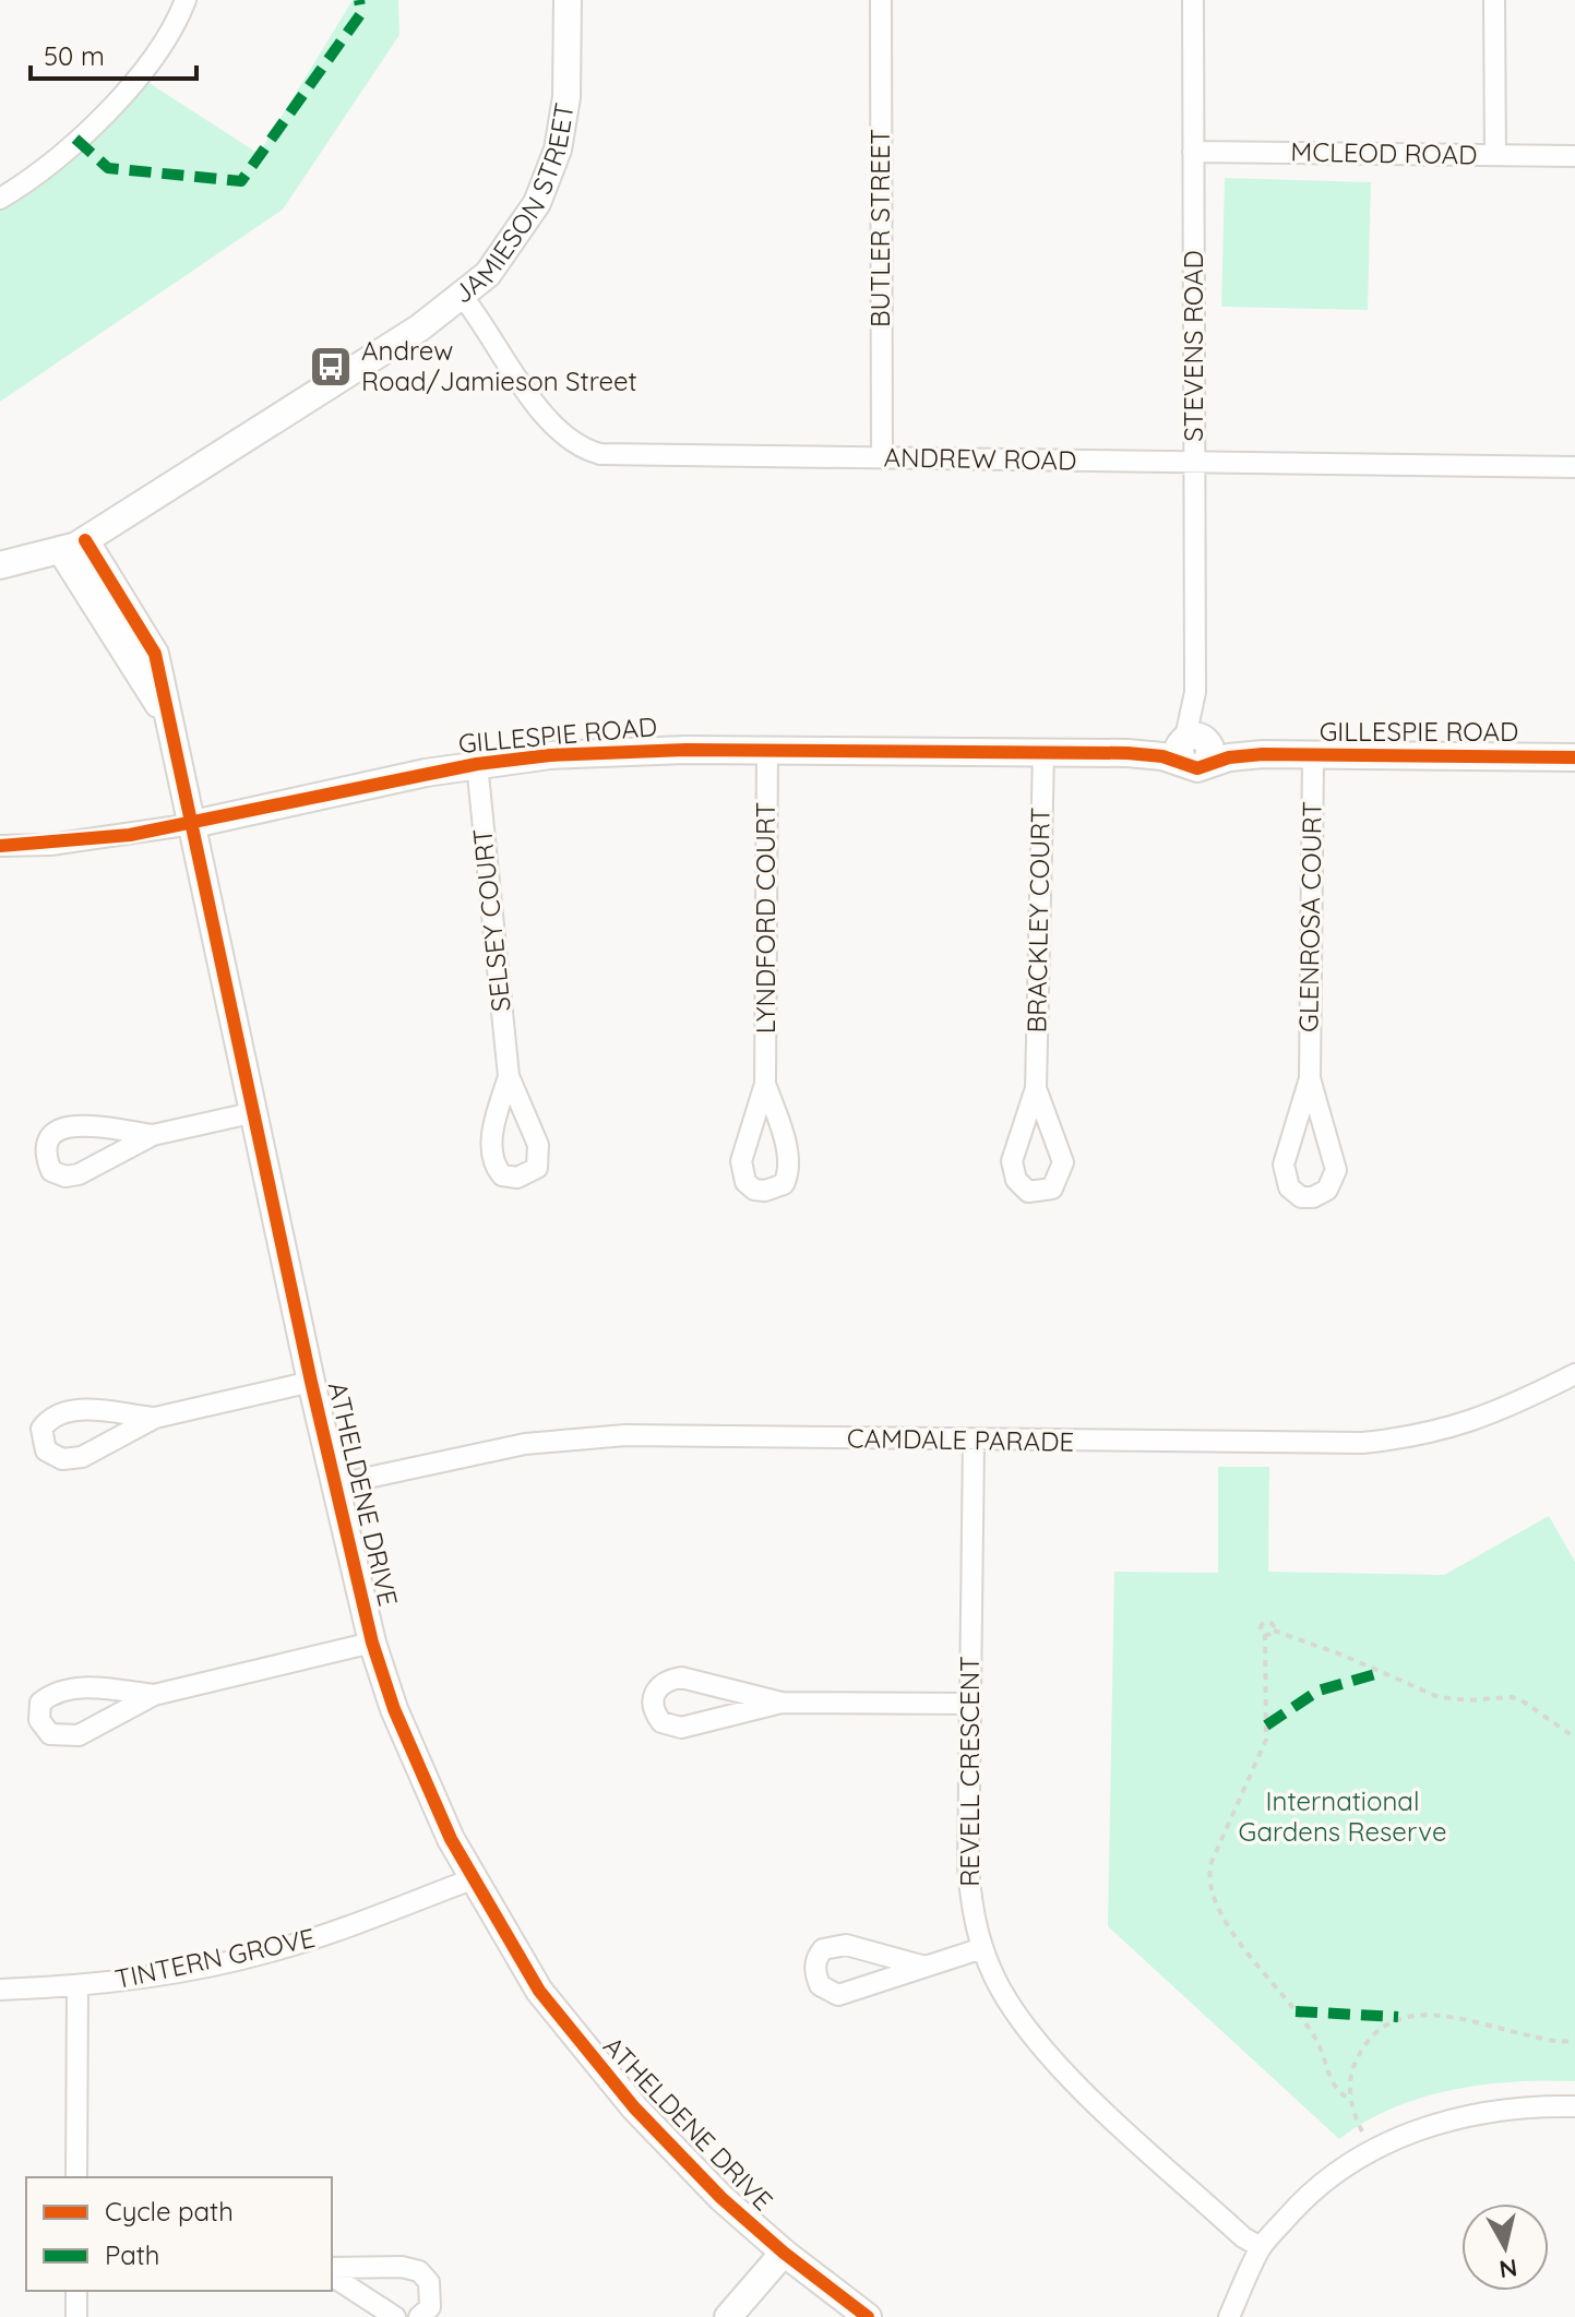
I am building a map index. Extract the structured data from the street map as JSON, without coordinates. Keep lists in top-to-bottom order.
{
  "streets": {
    "street": [
      "MCLEOD ROAD",
      "JAMIESON STREET",
      "BUTLER STREET",
      "STEVENS ROAD",
      "ANDREW ROAD",
      "GILLESPIE ROAD",
      "GLENROSA COURT",
      "LYNDFORD COURT",
      "SELSEY COURT",
      "BRACKLEY COURT",
      "CAMDALE PARADE",
      "ATHELDENE DRIVE",
      "REVELL CRESCENT",
      "TINTERN GROVE"
    ]
  },
  "crossings": [
    ["MCLEOD ROAD", "STEVENS ROAD"],
    ["JAMIESON STREET", "ANDREW ROAD"],
    ["JAMIESON STREET", "ATHELDENE DRIVE"],
    ["BUTLER STREET", "ANDREW ROAD"],
    ["STEVENS ROAD", "ANDREW ROAD"],
    ["STEVENS ROAD", "GILLESPIE ROAD"],
    ["GILLESPIE ROAD", "GLENROSA COURT"],
    ["GILLESPIE ROAD", "LYNDFORD COURT"],
    ["GILLESPIE ROAD", "SELSEY COURT"],
    ["GILLESPIE ROAD", "BRACKLEY COURT"],
    ["GILLESPIE ROAD", "ATHELDENE DRIVE"],
    ["CAMDALE PARADE", "ATHELDENE DRIVE"],
    ["CAMDALE PARADE", "REVELL CRESCENT"],
    ["ATHELDENE DRIVE", "TINTERN GROVE"]
  ],
  "parks": ["International Gardens Reserve"],
  "places": {
    "bus stop": ["Andrew Road/Jamieson Street"]
  },
  "legend": ["Cycle path", "Path"],
  "scale_bar": "50 m",
  "north": "bottom"
}
